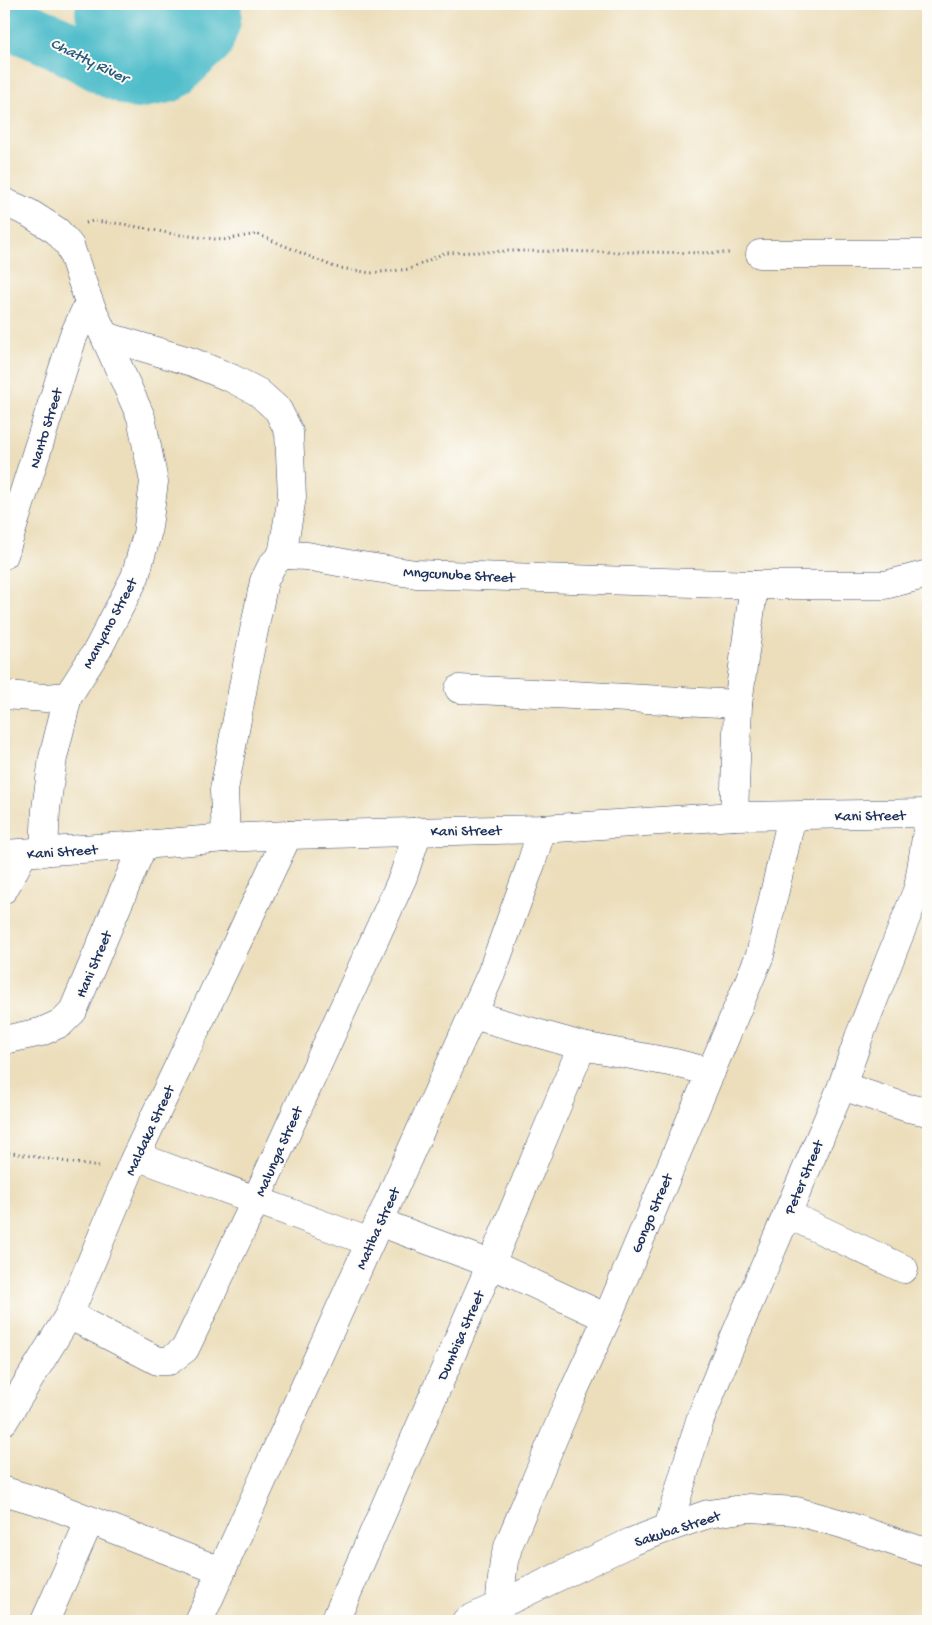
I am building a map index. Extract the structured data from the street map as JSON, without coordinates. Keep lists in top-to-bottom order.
{
  "streets": {
    "street": [
      "Nanto Street",
      "Mngcunube Street",
      "Manyano Street",
      "Kani Street",
      "Hani Street",
      "Maldaka Street",
      "Malunga Street",
      "Peter Street",
      "Gongo Street",
      "Matiba Street",
      "Dumbisa Street",
      "Sakuba Street"
    ]
  },
  "crossings": [
    ["Nanto Street", "Manyano Street"],
    ["Manyano Street", "Kani Street"],
    ["Kani Street", "Hani Street"],
    ["Kani Street", "Maldaka Street"],
    ["Kani Street", "Malunga Street"],
    ["Kani Street", "Gongo Street"],
    ["Kani Street", "Matiba Street"],
    ["Maldaka Street", "Malunga Street"],
    ["Peter Street", "Sakuba Street"],
    ["Gongo Street", "Sakuba Street"]
  ],
  "water": ["Chatty River"]
}
